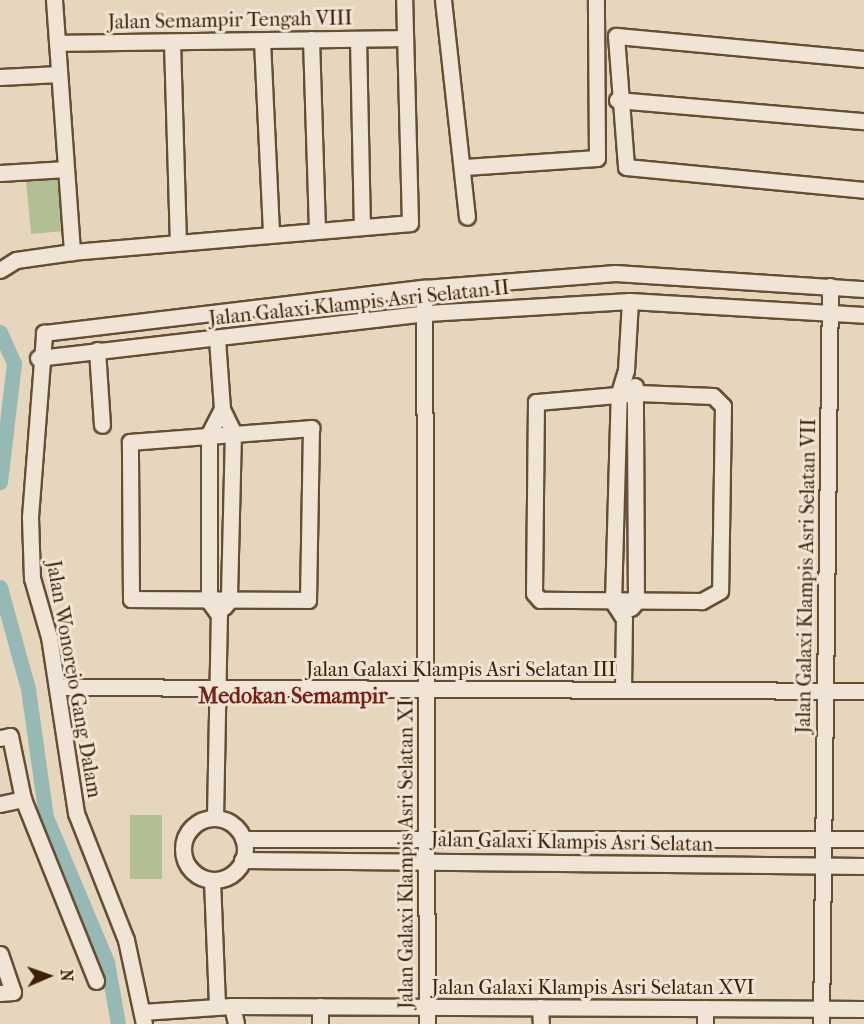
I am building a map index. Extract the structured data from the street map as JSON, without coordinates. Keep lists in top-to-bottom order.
{
  "streets": {
    "street": [
      "Jalan Semampir Tengah VIII",
      "Jalan Galaxi Klampis Asri Selatan II",
      "Jalan Galaxi Klampis Asri Selatan VII",
      "Jalan Galaxi Klampis Asri Selatan III",
      "Jalan Wonorejo Gang Dalam",
      "Jalan Galaxi Klampis Asri Selatan",
      "Jalan Galaxi Klampis Asri Selatan XI",
      "Jalan Galaxi Klampis Asri Selatan XVI"
    ]
  },
  "crossings": [
    ["Jalan Galaxi Klampis Asri Selatan II", "Jalan Galaxi Klampis Asri Selatan VII"],
    ["Jalan Galaxi Klampis Asri Selatan II", "Jalan Wonorejo Gang Dalam"],
    ["Jalan Galaxi Klampis Asri Selatan II", "Jalan Galaxi Klampis Asri Selatan XI"],
    ["Jalan Galaxi Klampis Asri Selatan VII", "Jalan Galaxi Klampis Asri Selatan III"],
    ["Jalan Galaxi Klampis Asri Selatan VII", "Jalan Galaxi Klampis Asri Selatan"],
    ["Jalan Galaxi Klampis Asri Selatan VII", "Jalan Galaxi Klampis Asri Selatan XVI"],
    ["Jalan Galaxi Klampis Asri Selatan III", "Jalan Wonorejo Gang Dalam"],
    ["Jalan Galaxi Klampis Asri Selatan III", "Jalan Galaxi Klampis Asri Selatan XI"],
    ["Jalan Wonorejo Gang Dalam", "Jalan Galaxi Klampis Asri Selatan XVI"],
    ["Jalan Galaxi Klampis Asri Selatan", "Jalan Galaxi Klampis Asri Selatan XI"],
    ["Jalan Galaxi Klampis Asri Selatan XI", "Jalan Galaxi Klampis Asri Selatan XVI"]
  ],
  "districts": ["Medokan Semampir"],
  "north": "right"
}
